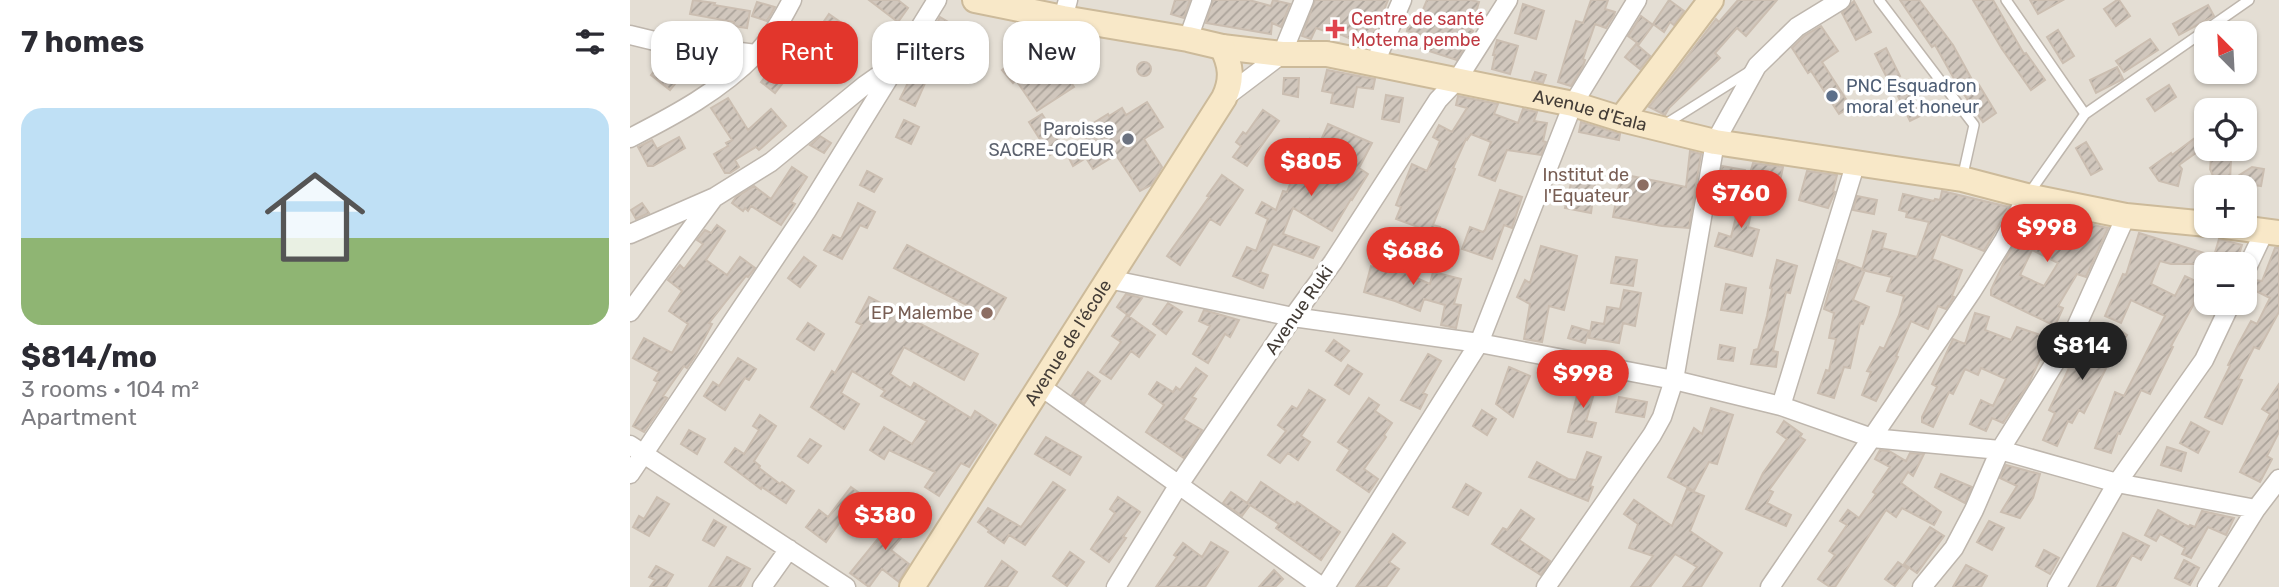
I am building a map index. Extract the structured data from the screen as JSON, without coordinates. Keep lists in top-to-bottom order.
{
  "streets": {
    "street": ["Avenue d'Eala", "Avenue Ruki", "Avenue de l'école"]
  },
  "crossings": [
    ["Avenue d'Eala", "Avenue Ruki"]
  ],
  "places": {
    "health": ["Centre de santé Motema pembe"],
    "other": [
      "PNC Esquadron moral et honeur",
      "Paroisse SACRE-COEUR",
      "Institut de l'Equateur",
      "EP Malembe"
    ]
  },
  "north": "top left",
  "page": {
    "heading": "7 homes",
    "map_buttons": ["+", "−"],
    "chip": [
      "Buy",
      "Rent",
      "Filters",
      "New"
    ],
    "list": [
      {
        "name": "$814/mo",
        "note": "3 rooms · 104 m² · Apartment"
      }
    ],
    "price": [
      "$805",
      "$760",
      "$998",
      "$686",
      "$814",
      "$998",
      "$380"
    ]
  }
}
